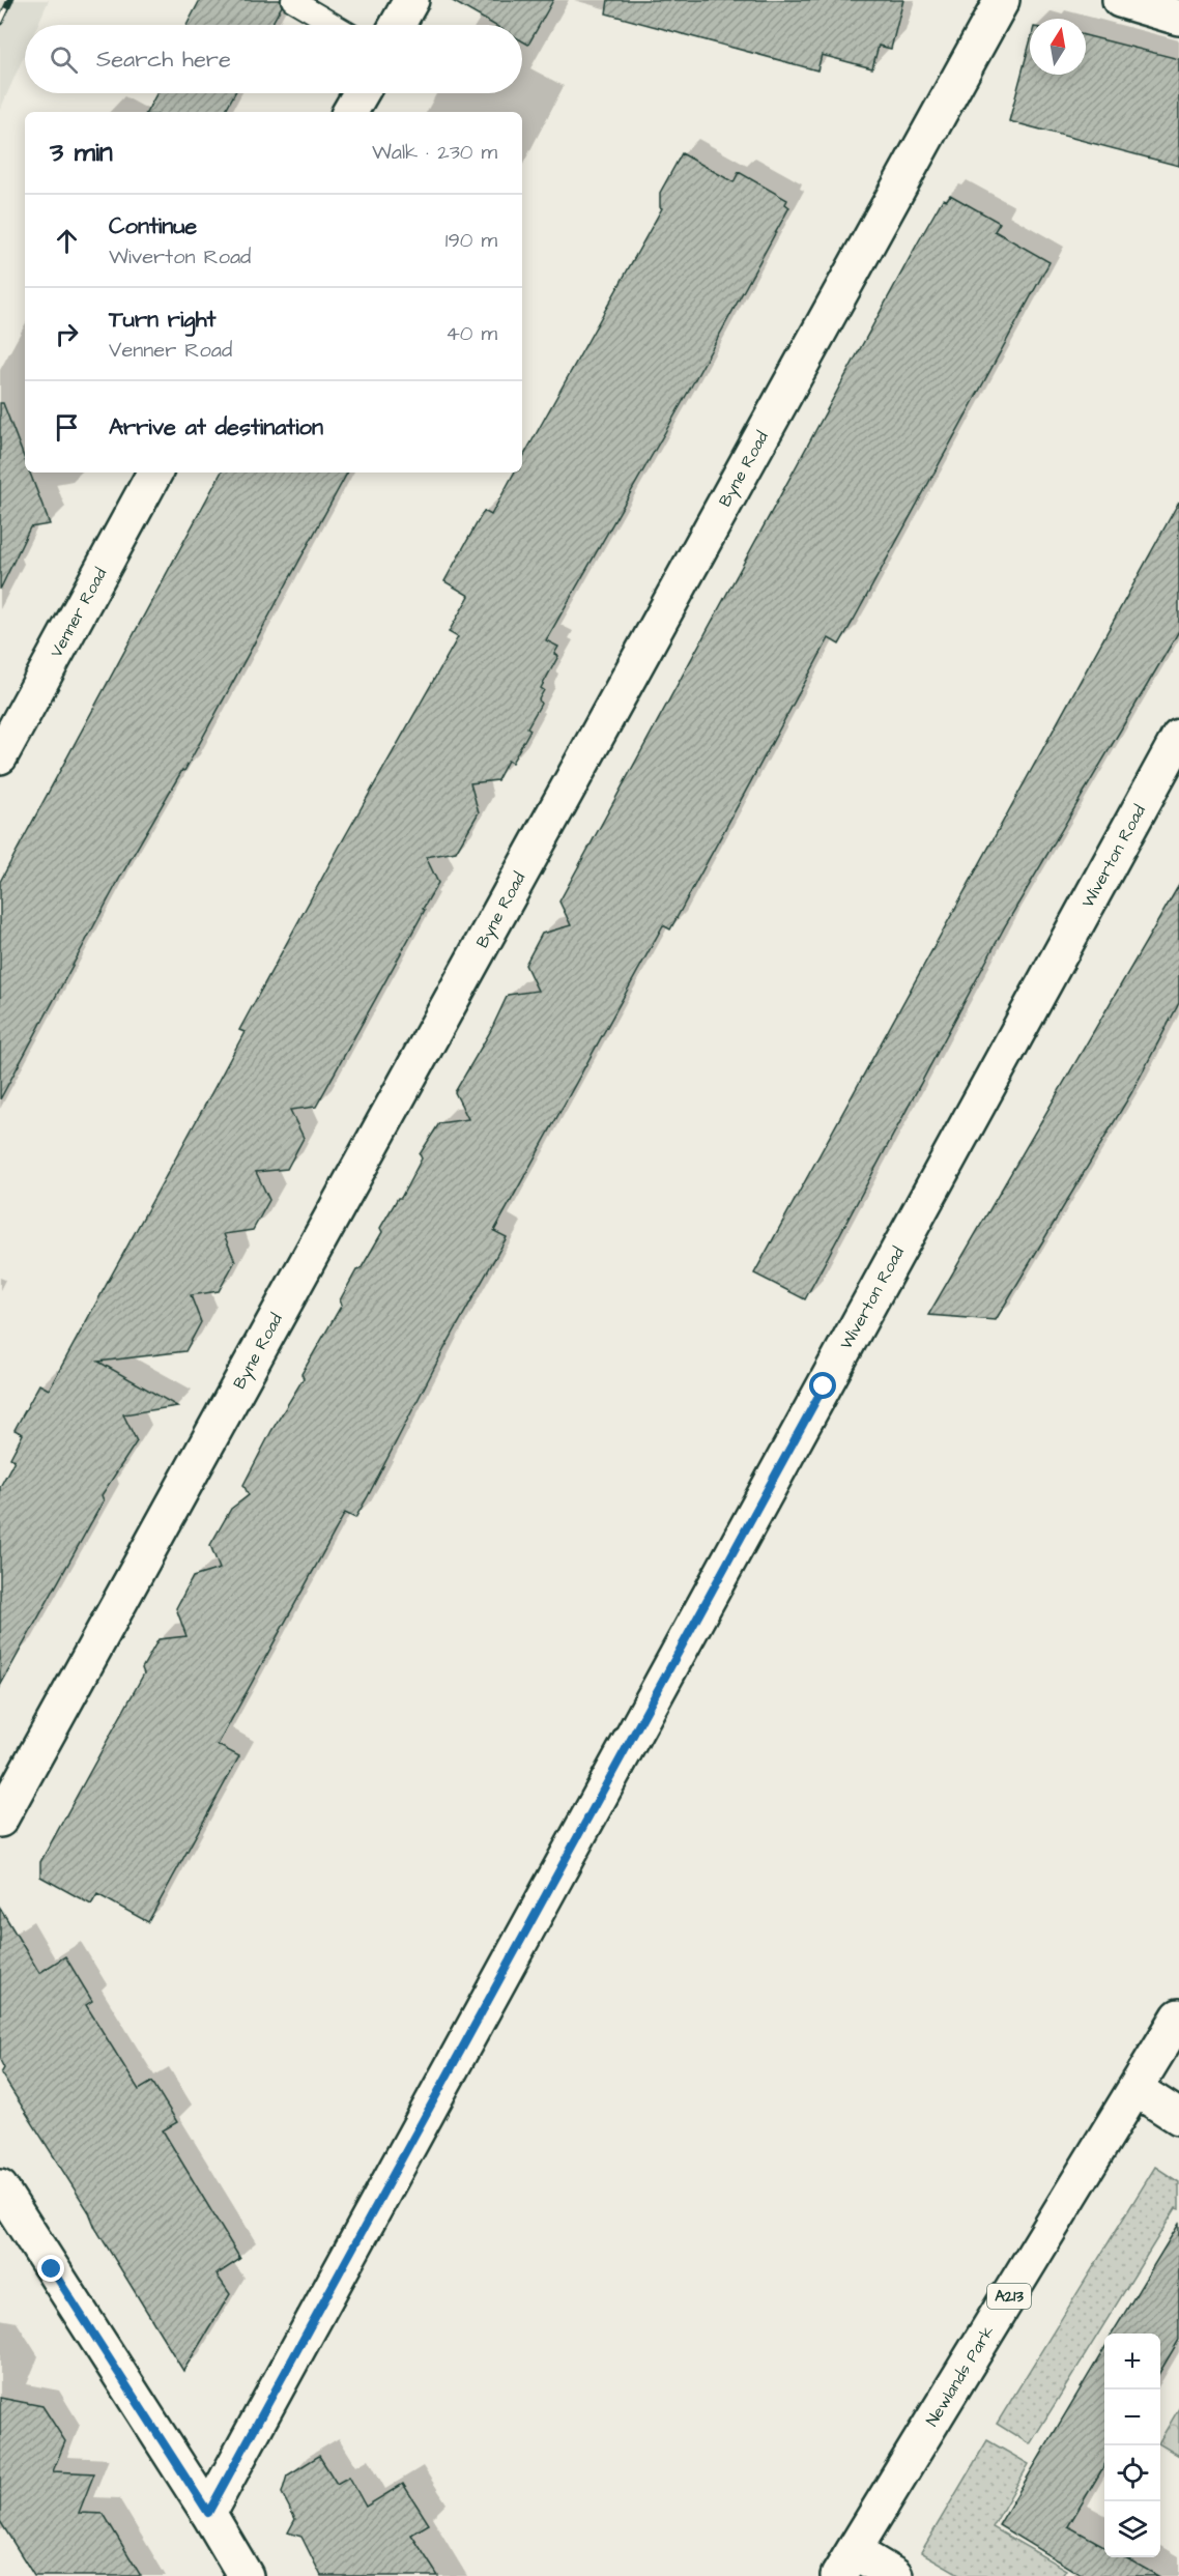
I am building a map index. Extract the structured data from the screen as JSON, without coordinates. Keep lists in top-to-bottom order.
{
  "streets": {
    "street": [
      "Byne Road",
      "Venner Road",
      "Wiverton Road",
      "A213",
      "Newlands Park"
    ]
  },
  "north": "top",
  "page": {
    "search": "Search here",
    "heading": ["3 min", "Walk · 230 m"],
    "list": [
      ["Continue", "Wiverton Road", "190 m"],
      ["Turn right", "Venner Road", "40 m"],
      "Arrive at destination"
    ],
    "map_buttons": ["+", "−"]
  }
}
